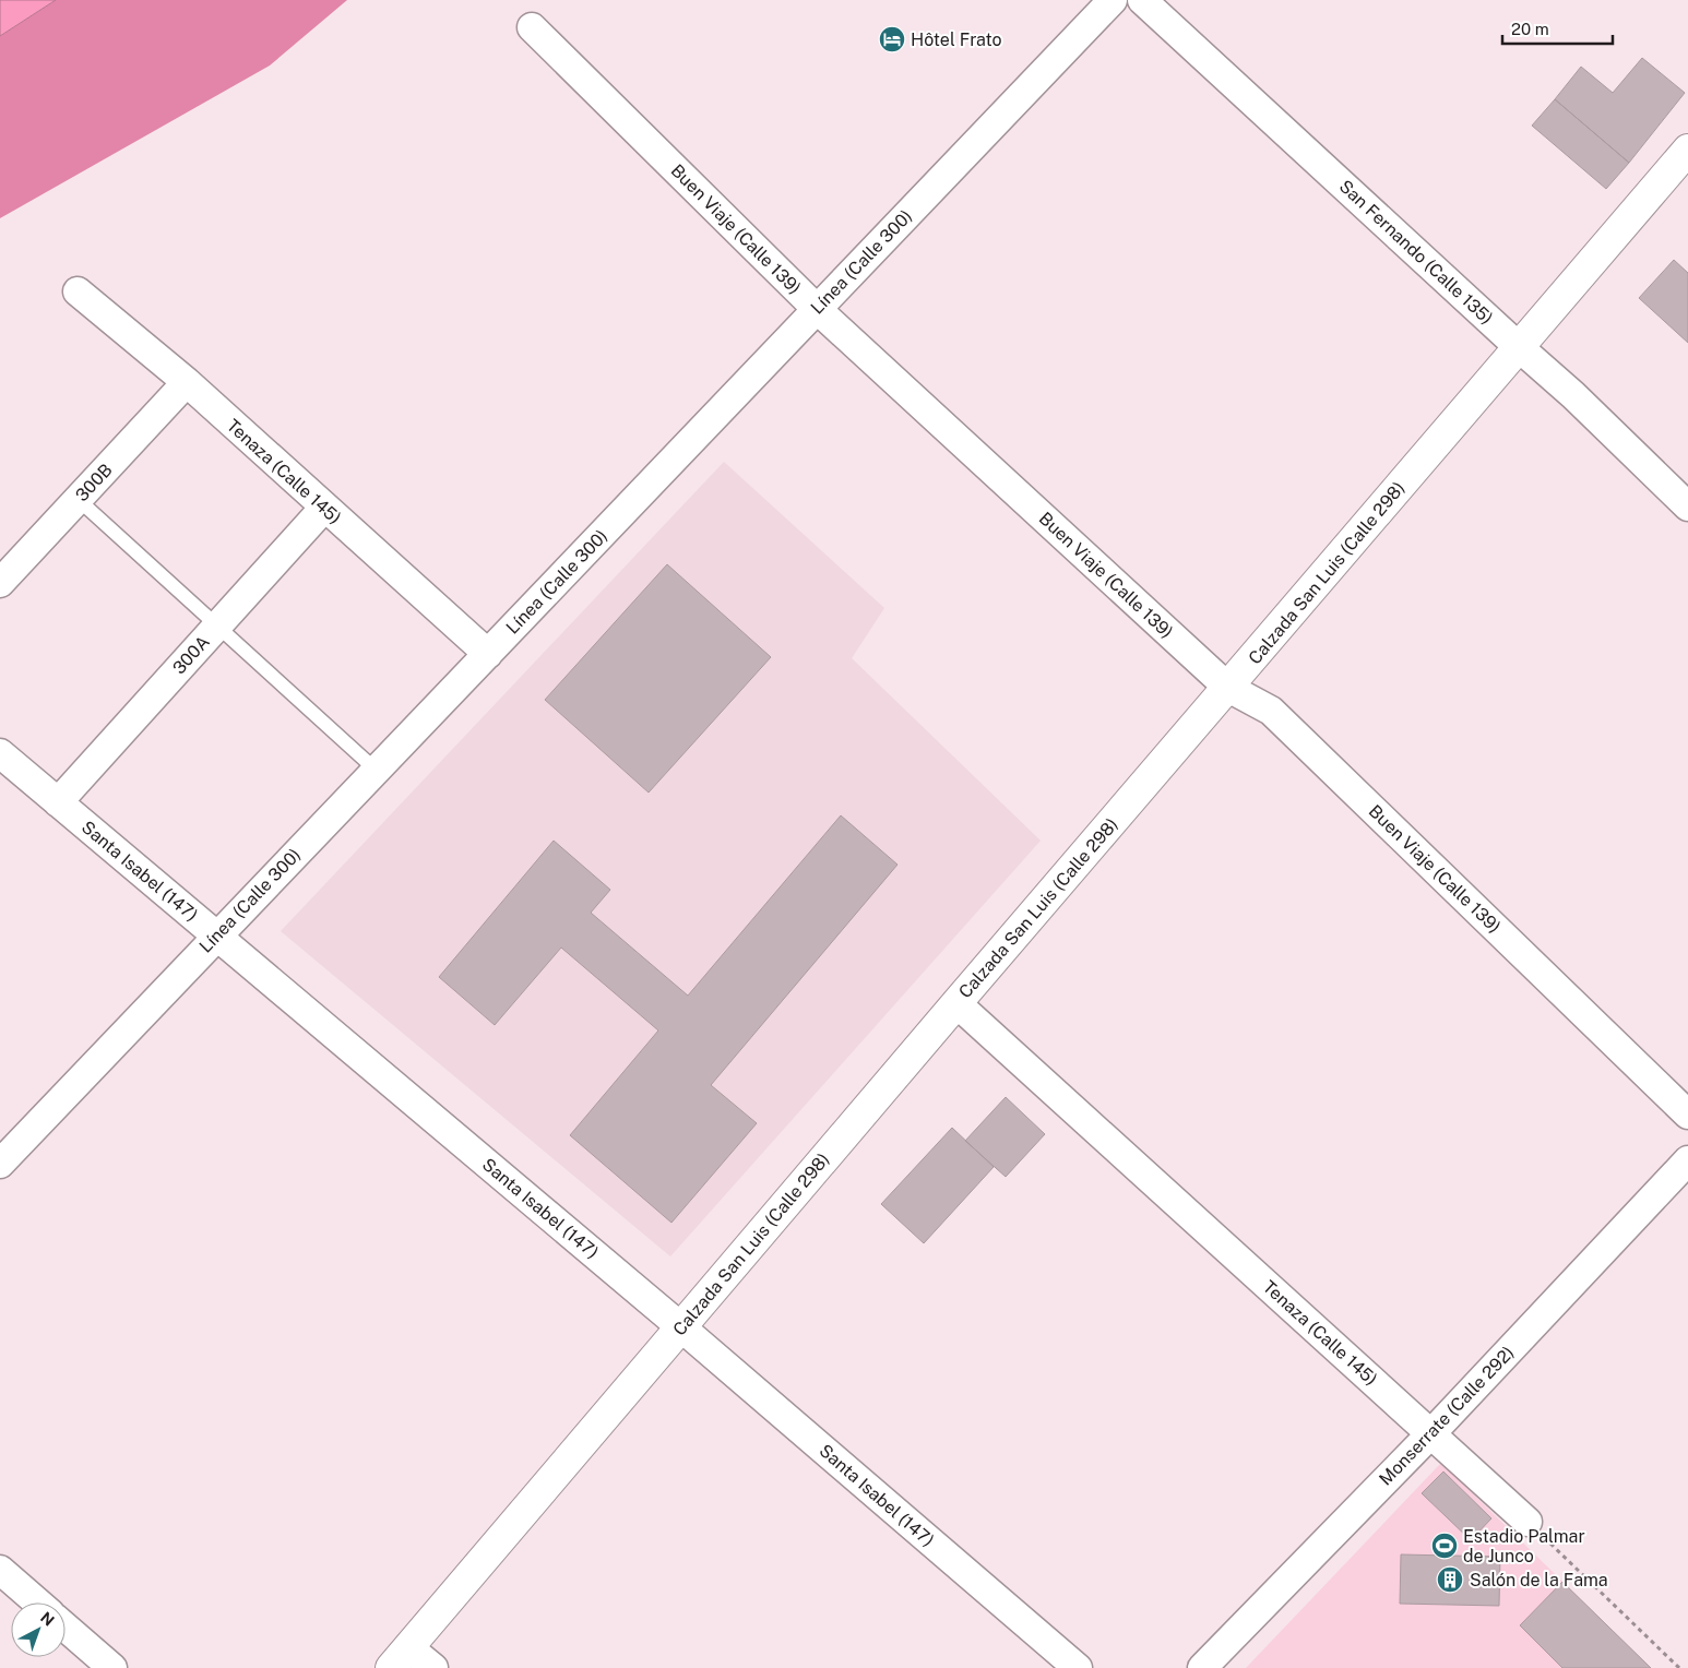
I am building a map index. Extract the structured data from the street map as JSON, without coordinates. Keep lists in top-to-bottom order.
{
  "streets": {
    "main road": ["Calzada San Luis (Calle 298)"],
    "street": [
      "Buen Viaje (Calle 139)",
      "San Fernando (Calle 135)",
      "Línea (Calle 300)",
      "Tenaza (Calle 145)",
      "300B",
      "300A",
      "Santa Isabel (147)",
      "Monserrate (Calle 292)"
    ]
  },
  "crossings": [
    ["Buen Viaje (Calle 139)", "Línea (Calle 300)"],
    ["Buen Viaje (Calle 139)", "Calzada San Luis (Calle 298)"],
    ["San Fernando (Calle 135)", "Calzada San Luis (Calle 298)"],
    ["Línea (Calle 300)", "Tenaza (Calle 145)"],
    ["Línea (Calle 300)", "Santa Isabel (147)"],
    ["Tenaza (Calle 145)", "300B"],
    ["Tenaza (Calle 145)", "Calzada San Luis (Calle 298)"],
    ["Tenaza (Calle 145)", "300A"],
    ["Tenaza (Calle 145)", "Monserrate (Calle 292)"],
    ["Calzada San Luis (Calle 298)", "Santa Isabel (147)"],
    ["300A", "Santa Isabel (147)"]
  ],
  "places": {
    "hotel": ["Hôtel Frato"],
    "sports": ["Estadio Palmar de Junco"],
    "building": ["Salón de la Fama"]
  },
  "scale_bar": "20 m",
  "north": "top right"
}
